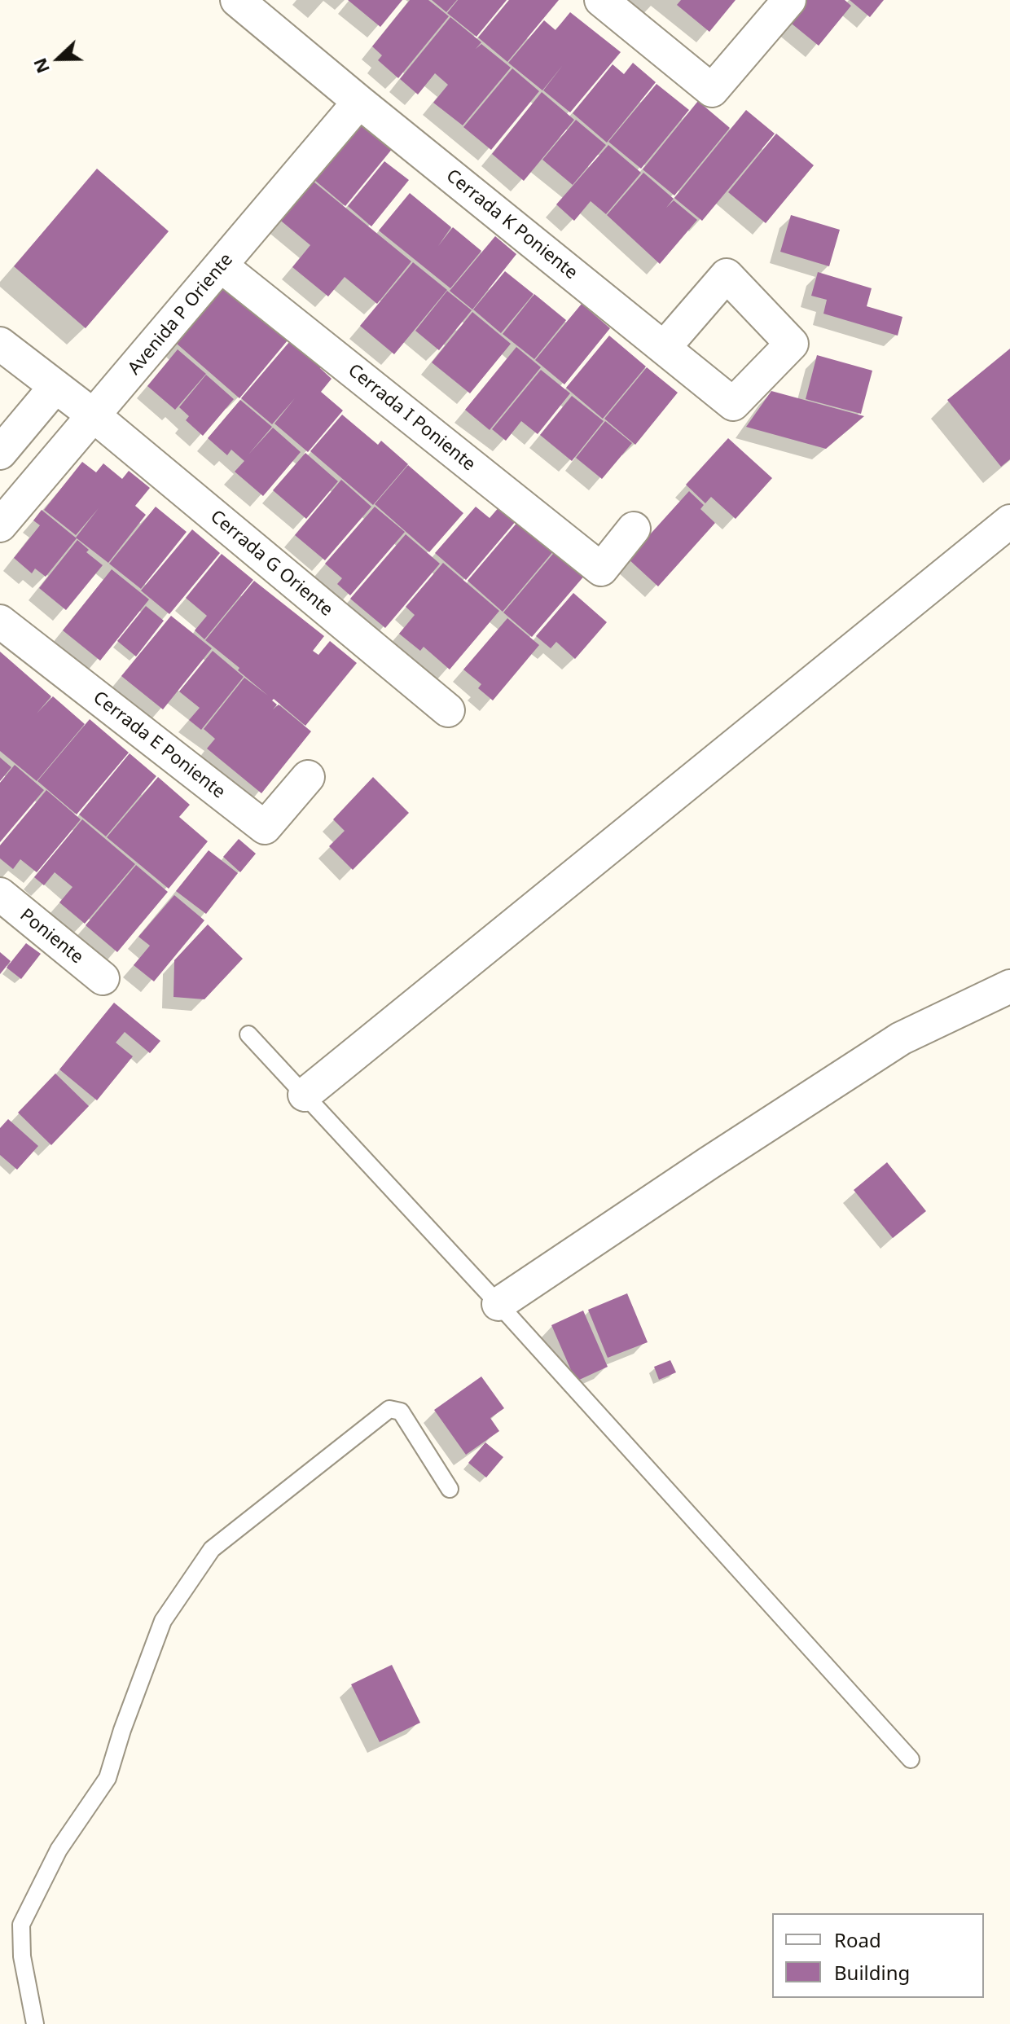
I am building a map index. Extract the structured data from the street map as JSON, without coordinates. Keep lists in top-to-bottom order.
{
  "streets": {
    "street": [
      "Cerrada K Poniente",
      "Avenida P Oriente",
      "Cerrada I Poniente",
      "Cerrada G Oriente",
      "Cerrada E Poniente",
      "Poniente"
    ]
  },
  "crossings": [
    ["Cerrada K Poniente", "Avenida P Oriente"],
    ["Avenida P Oriente", "Cerrada I Poniente"],
    ["Avenida P Oriente", "Cerrada G Oriente"]
  ],
  "legend": ["Road", "Building"],
  "north": "left"
}
